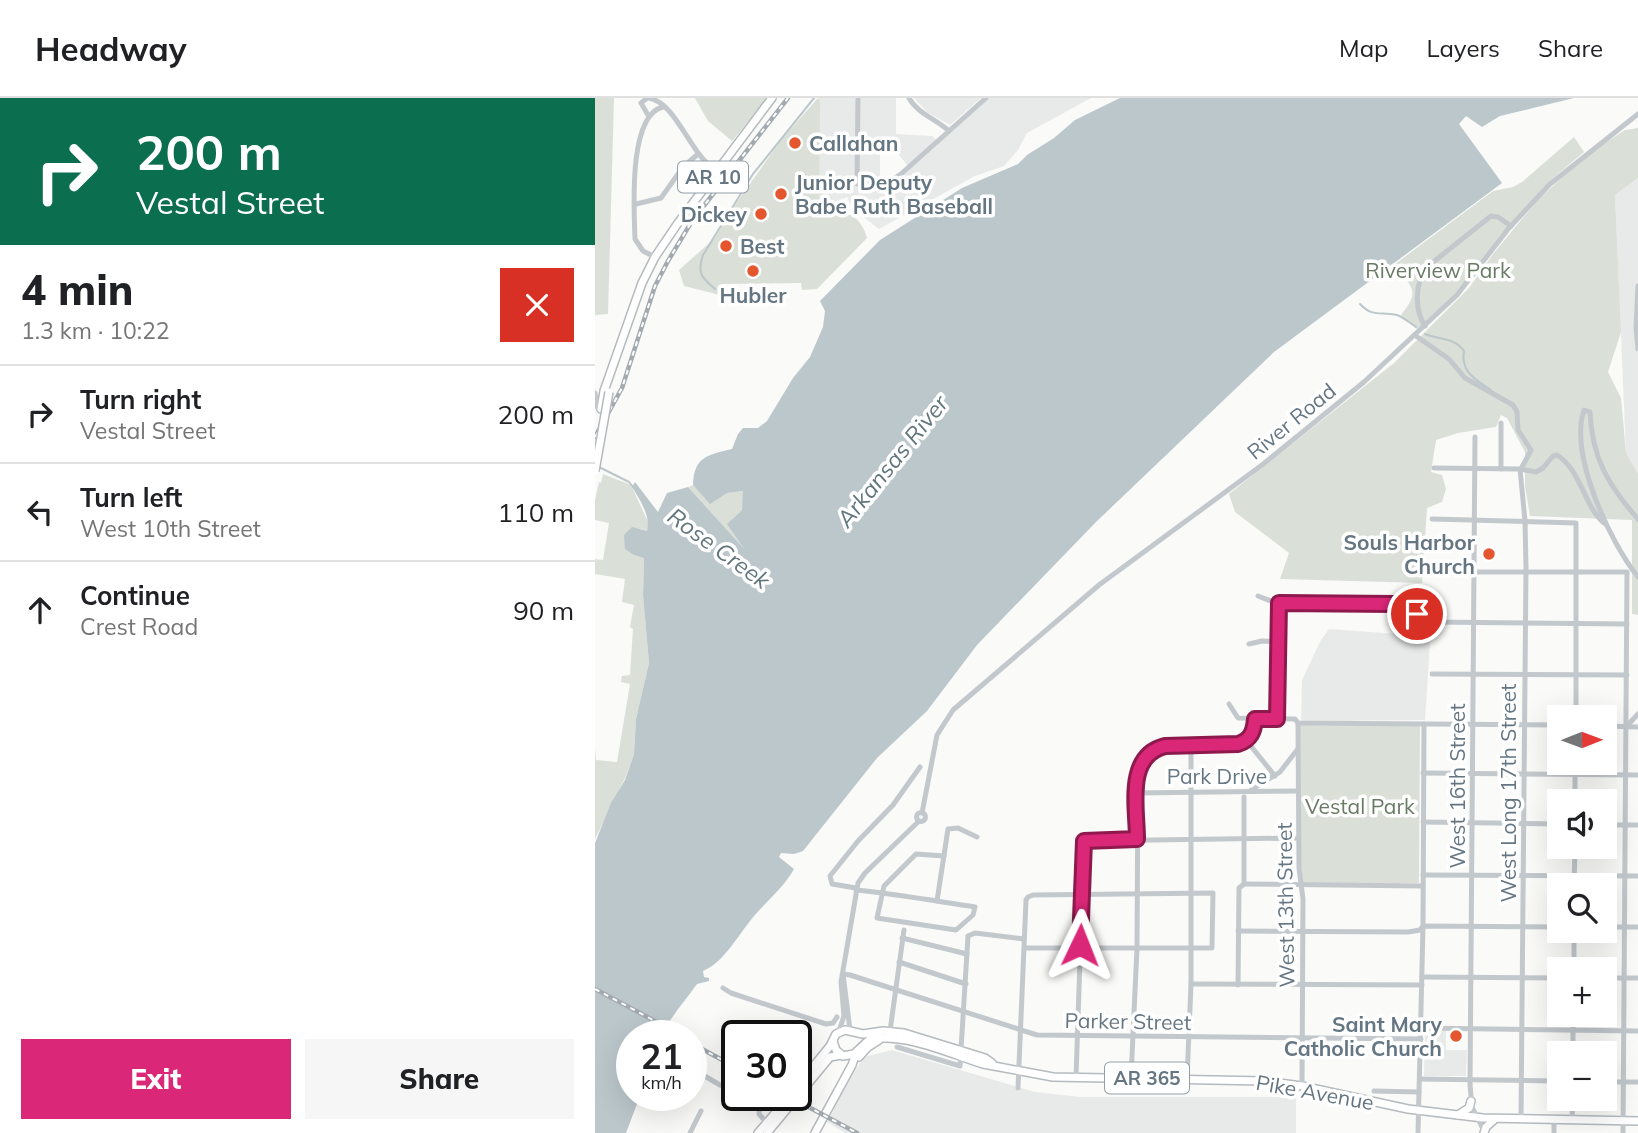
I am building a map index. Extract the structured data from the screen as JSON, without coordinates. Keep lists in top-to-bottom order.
{
  "streets": {
    "main road": ["AR 10", "AR 365", "Pike Avenue"],
    "street": [
      "River Road",
      "Park Drive",
      "West 16th Street",
      "West Long 17th Street",
      "West 13th Street",
      "Parker Street"
    ]
  },
  "crossings": [
    ["River Road", "West Long 17th Street"],
    ["Park Drive", "West 13th Street"],
    ["West 16th Street", "Pike Avenue"],
    ["West Long 17th Street", "Pike Avenue"],
    ["West 13th Street", "Parker Street"],
    ["West 13th Street", "Pike Avenue"],
    ["AR 365", "Pike Avenue"]
  ],
  "water": ["Arkansas River", "Rose Creek"],
  "parks": ["Riverview Park", "Vestal Park"],
  "places": [
    "Callahan",
    "Junior Deputy Babe Ruth Baseball",
    "Dickey",
    "Best",
    "Hubler",
    "Souls Harbor Church",
    "Saint Mary Catholic Church"
  ],
  "north": "right",
  "page": {
    "header": "Headway",
    "nav": ["Map", "Layers", "Share"],
    "turn": ["200 m", "Vestal Street"],
    "heading": ["4 min", "1.3 km · 10:22"],
    "list": [
      {
        "name": "Turn right",
        "note": "Vestal Street",
        "value": "200 m"
      },
      {
        "name": "Turn left",
        "note": "West 10th Street",
        "value": "110 m"
      },
      {
        "name": "Continue",
        "note": "Crest Road",
        "value": "90 m"
      }
    ],
    "map_buttons": ["+", "−"],
    "speed": "21 km/h",
    "limit": "30",
    "buttons": ["Exit", "Share"]
  }
}
